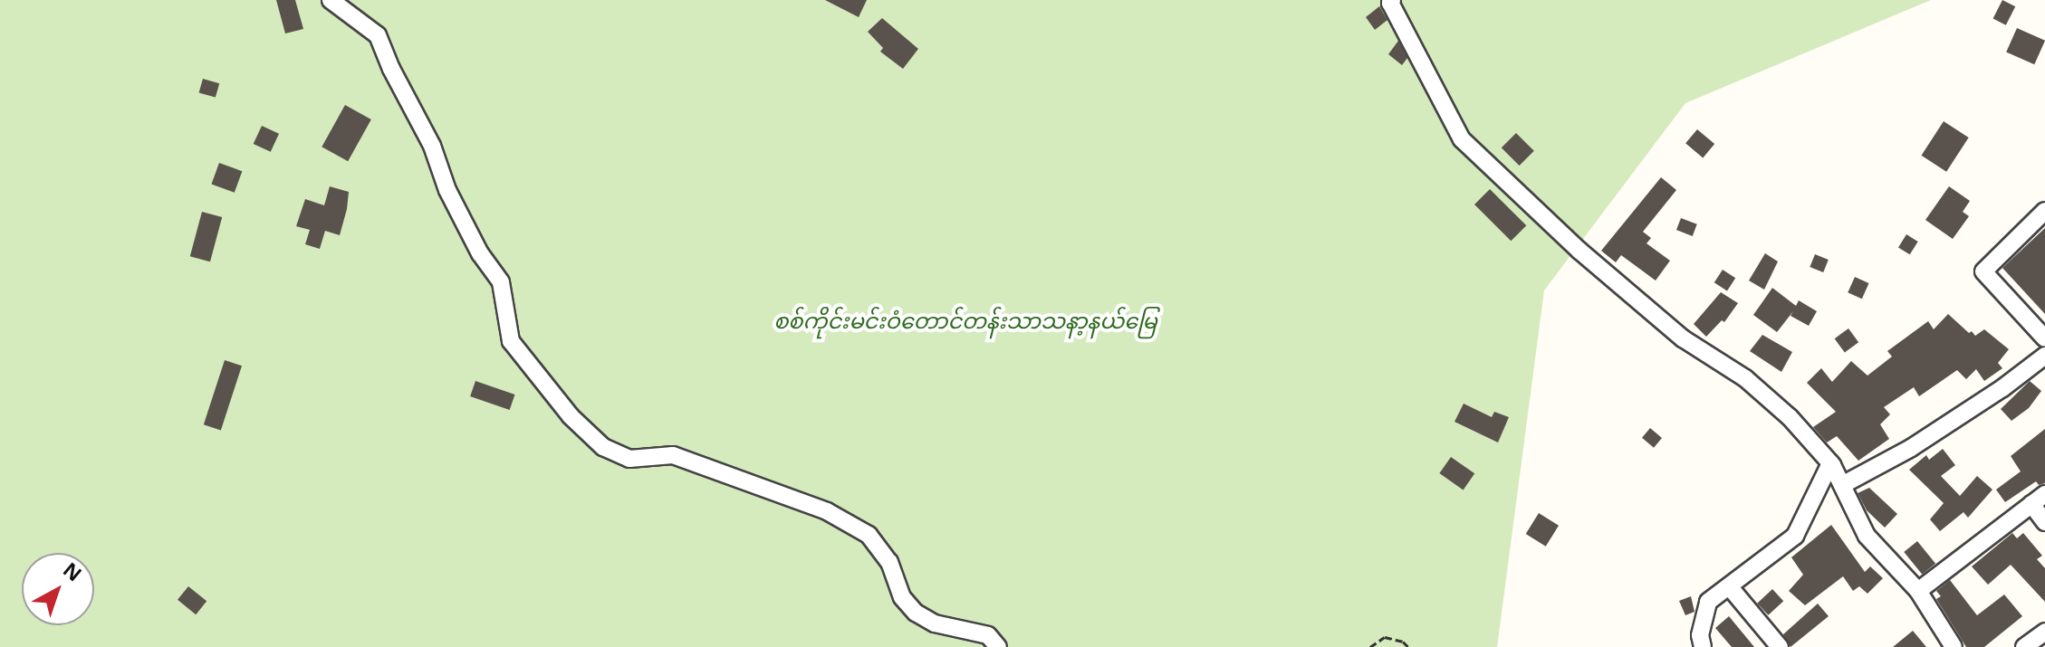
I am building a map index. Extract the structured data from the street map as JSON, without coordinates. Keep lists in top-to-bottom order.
{
  "parks": ["စစ်ကိုင်းမင်းဝံတောင်တန်းသာသနာ့နယ်မြေ"],
  "north": "top right"
}
